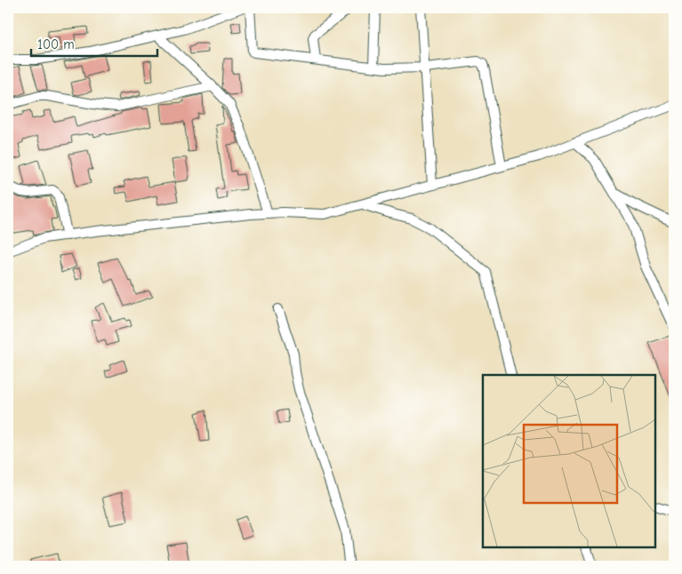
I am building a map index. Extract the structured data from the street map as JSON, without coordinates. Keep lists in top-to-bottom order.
{
  "scale_bar": "100 m"
}
